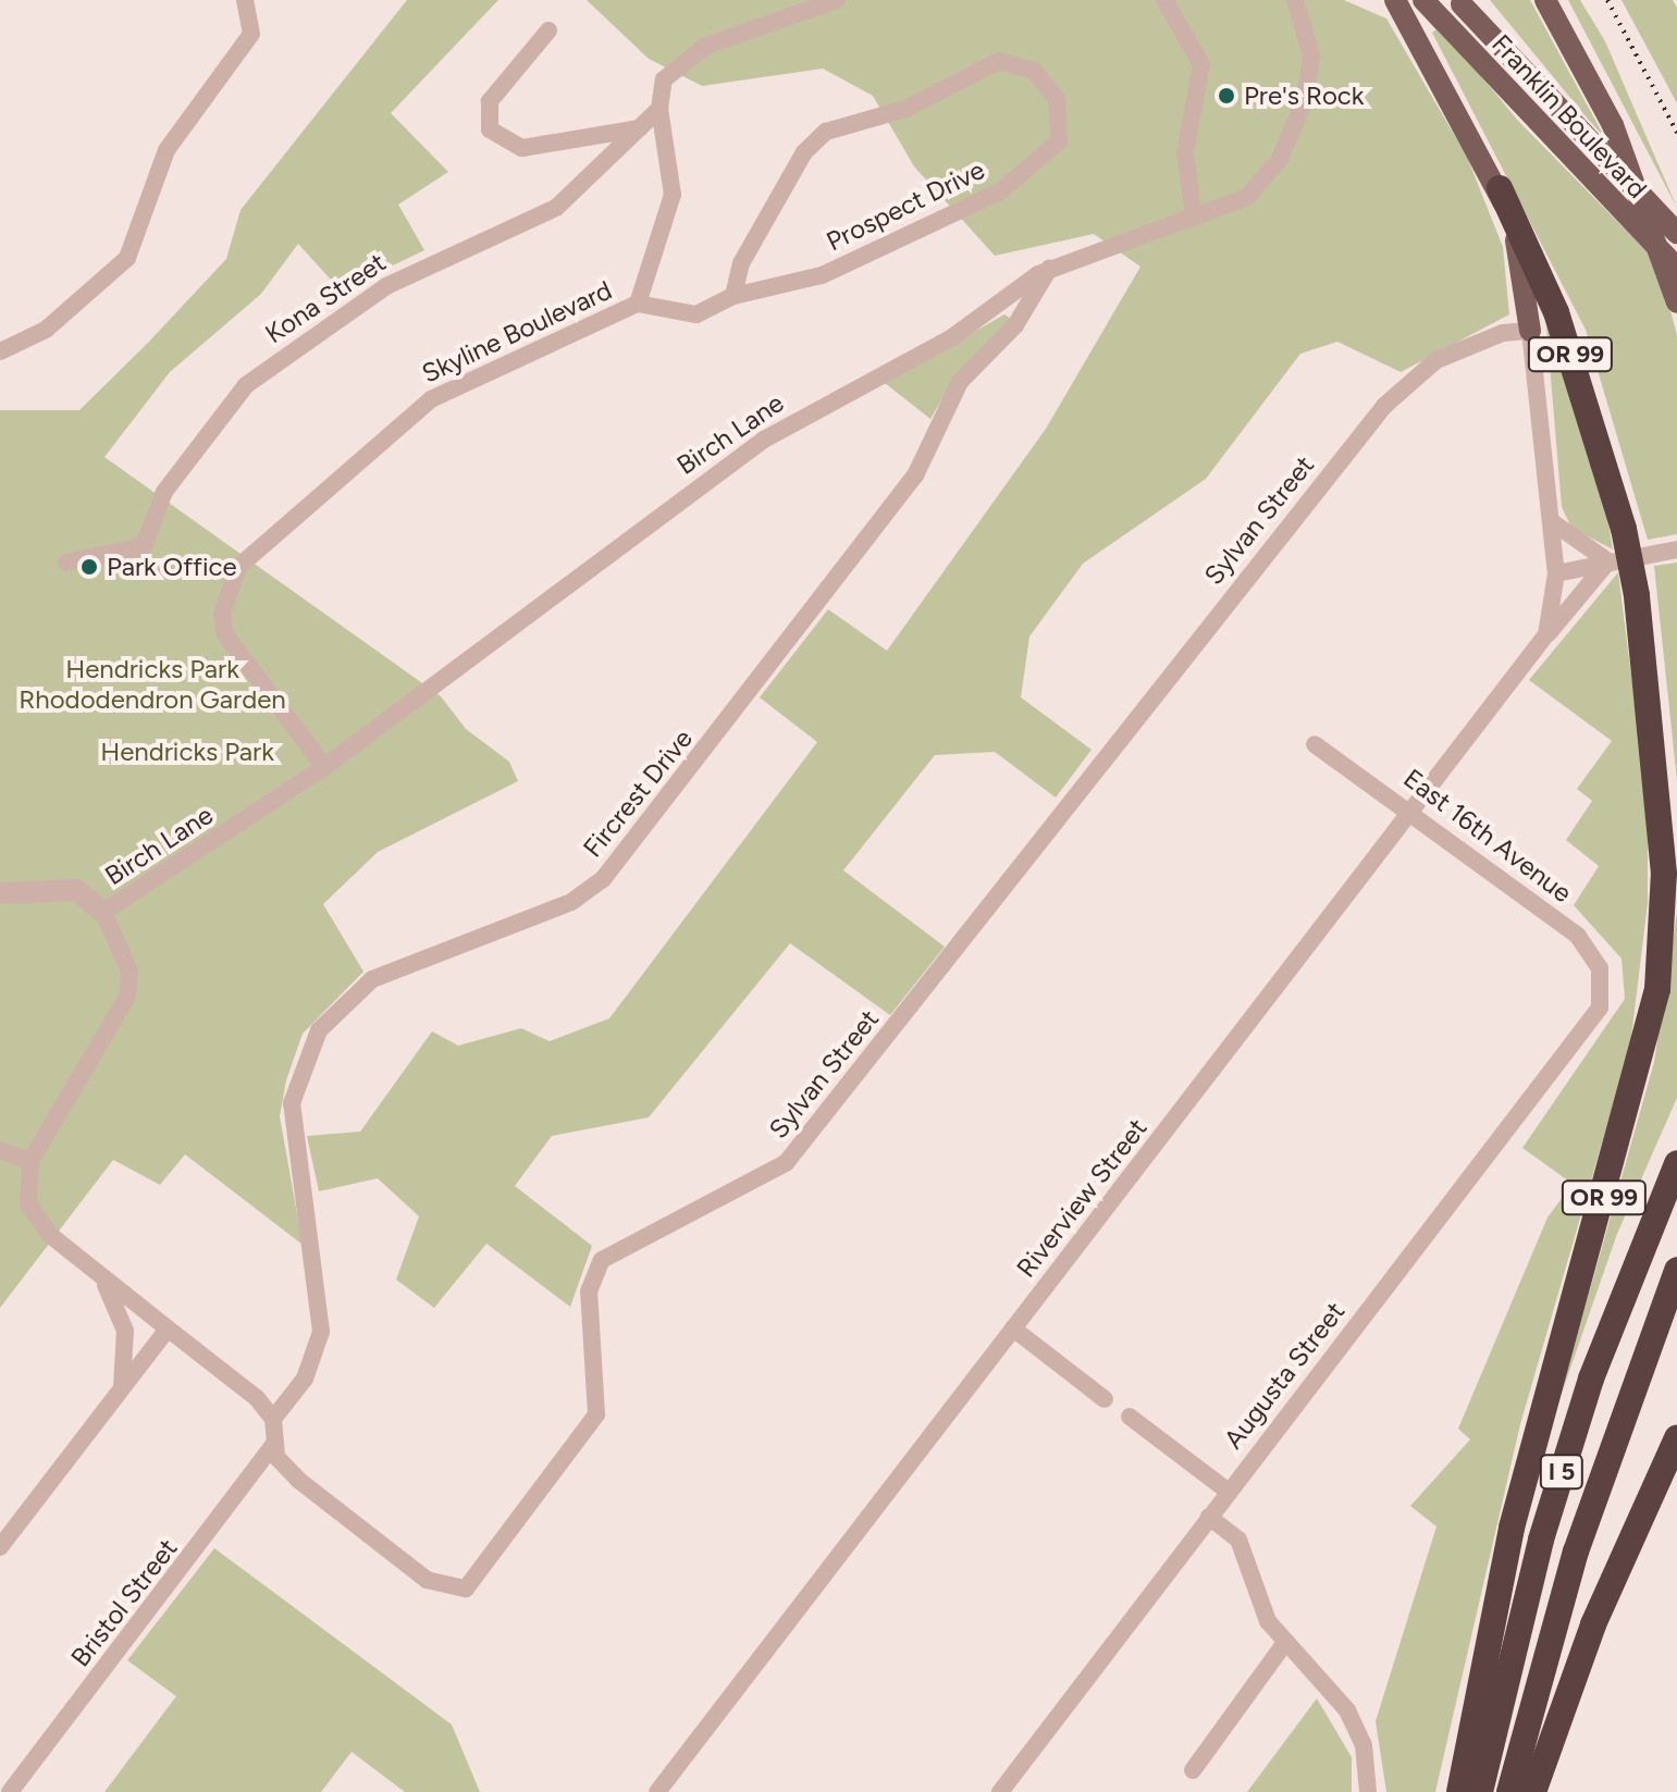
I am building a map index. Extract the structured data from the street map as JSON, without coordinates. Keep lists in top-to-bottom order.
{
  "streets": {
    "highway": ["OR 99", "I 5"],
    "main road": ["Franklin Boulevard"],
    "street": [
      "Prospect Drive",
      "Kona Street",
      "Skyline Boulevard",
      "Birch Lane",
      "Sylvan Street",
      "Fircrest Drive",
      "East 16th Avenue",
      "Riverview Street",
      "Augusta Street",
      "Bristol Street"
    ]
  },
  "crossings": [
    ["Prospect Drive", "Skyline Boulevard"],
    ["Kona Street", "Skyline Boulevard"],
    ["Skyline Boulevard", "Birch Lane"],
    ["Birch Lane", "Fircrest Drive"],
    ["Sylvan Street", "Fircrest Drive"],
    ["Sylvan Street", "Riverview Street"],
    ["Sylvan Street", "Bristol Street"],
    ["East 16th Avenue", "Riverview Street"],
    ["East 16th Avenue", "Augusta Street"]
  ],
  "parks": ["Hendricks Park Rhododendron Garden", "Hendricks Park"],
  "places": ["Pre's Rock", "Park Office"]
}
